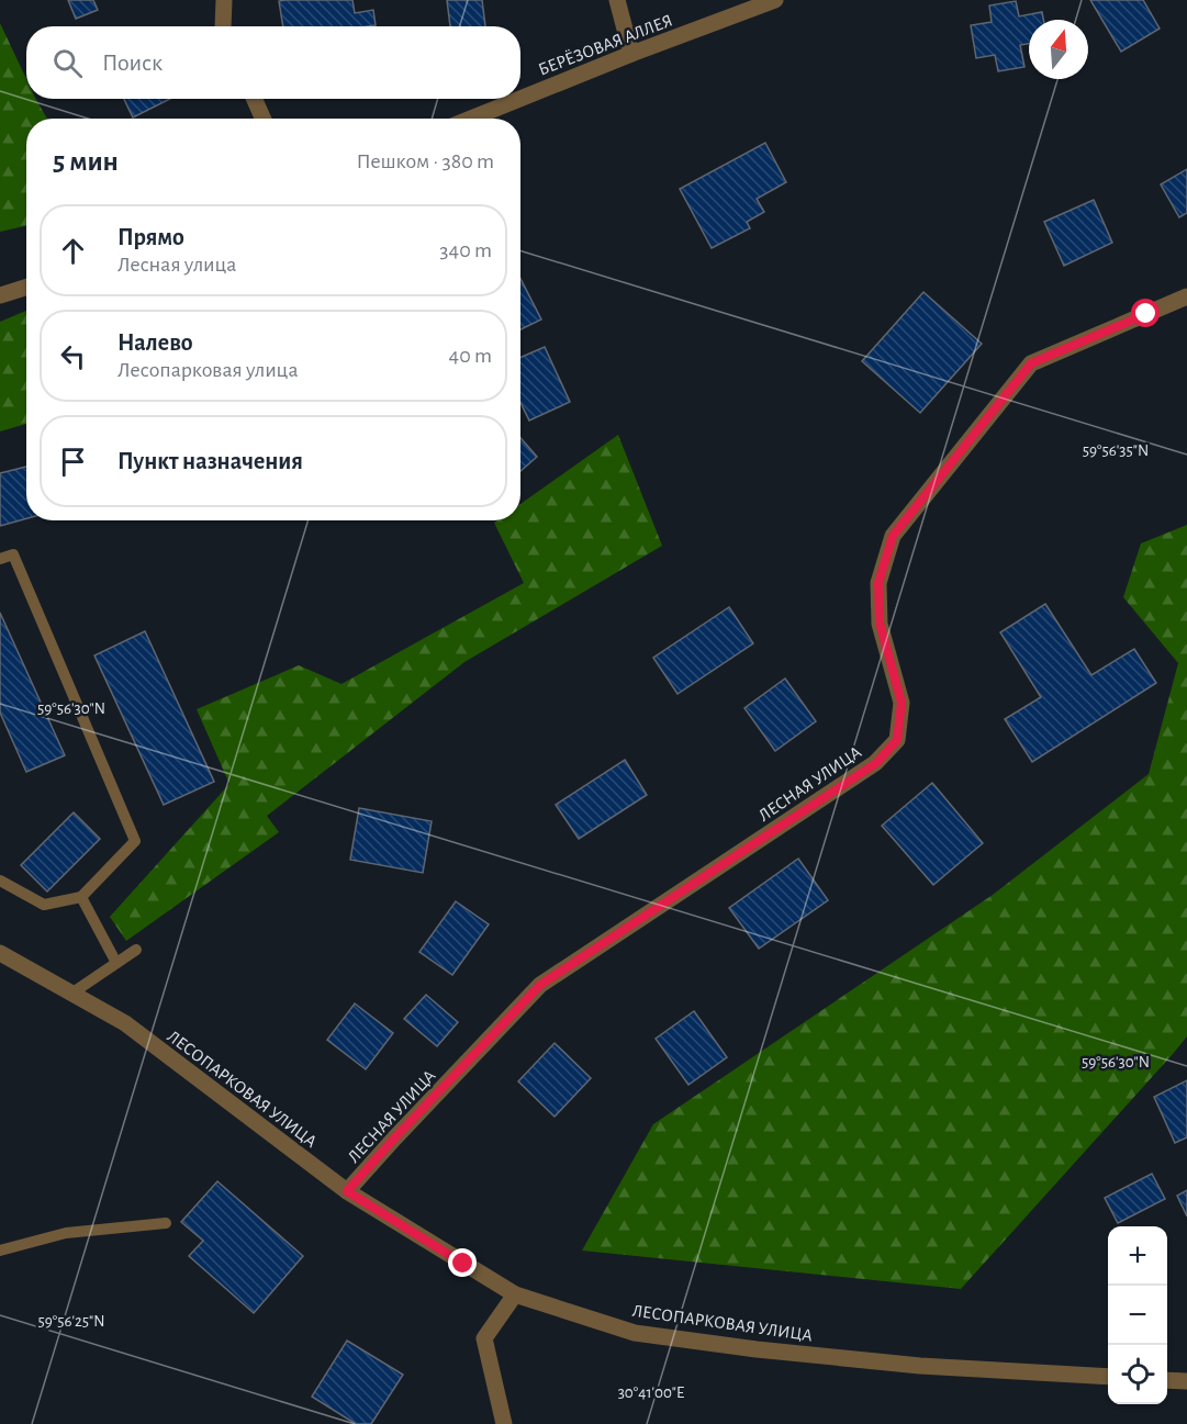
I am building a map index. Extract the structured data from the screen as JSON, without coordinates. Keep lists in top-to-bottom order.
{
  "streets": {
    "street": ["БЕРЁЗОВАЯ АЛЛЕЯ", "ЛЕСНАЯ УЛИЦА", "ЛЕСОПАРКОВАЯ УЛИЦА"]
  },
  "crossings": [
    ["ЛЕСНАЯ УЛИЦА", "ЛЕСОПАРКОВАЯ УЛИЦА"]
  ],
  "north": "top",
  "page": {
    "search": "Поиск",
    "heading": ["5 мин", "Пешком · 380 m"],
    "list": [
      ["Прямо", "Лесная улица", "340 m"],
      ["Налево", "Лесопарковая улица", "40 m"],
      "Пункт назначения"
    ],
    "map_buttons": ["+", "−"]
  },
  "coordinates": [
    "59°56'35\"N",
    "59°56'30\"N",
    "59°56'25\"N",
    "30°41'00\"E"
  ]
}
